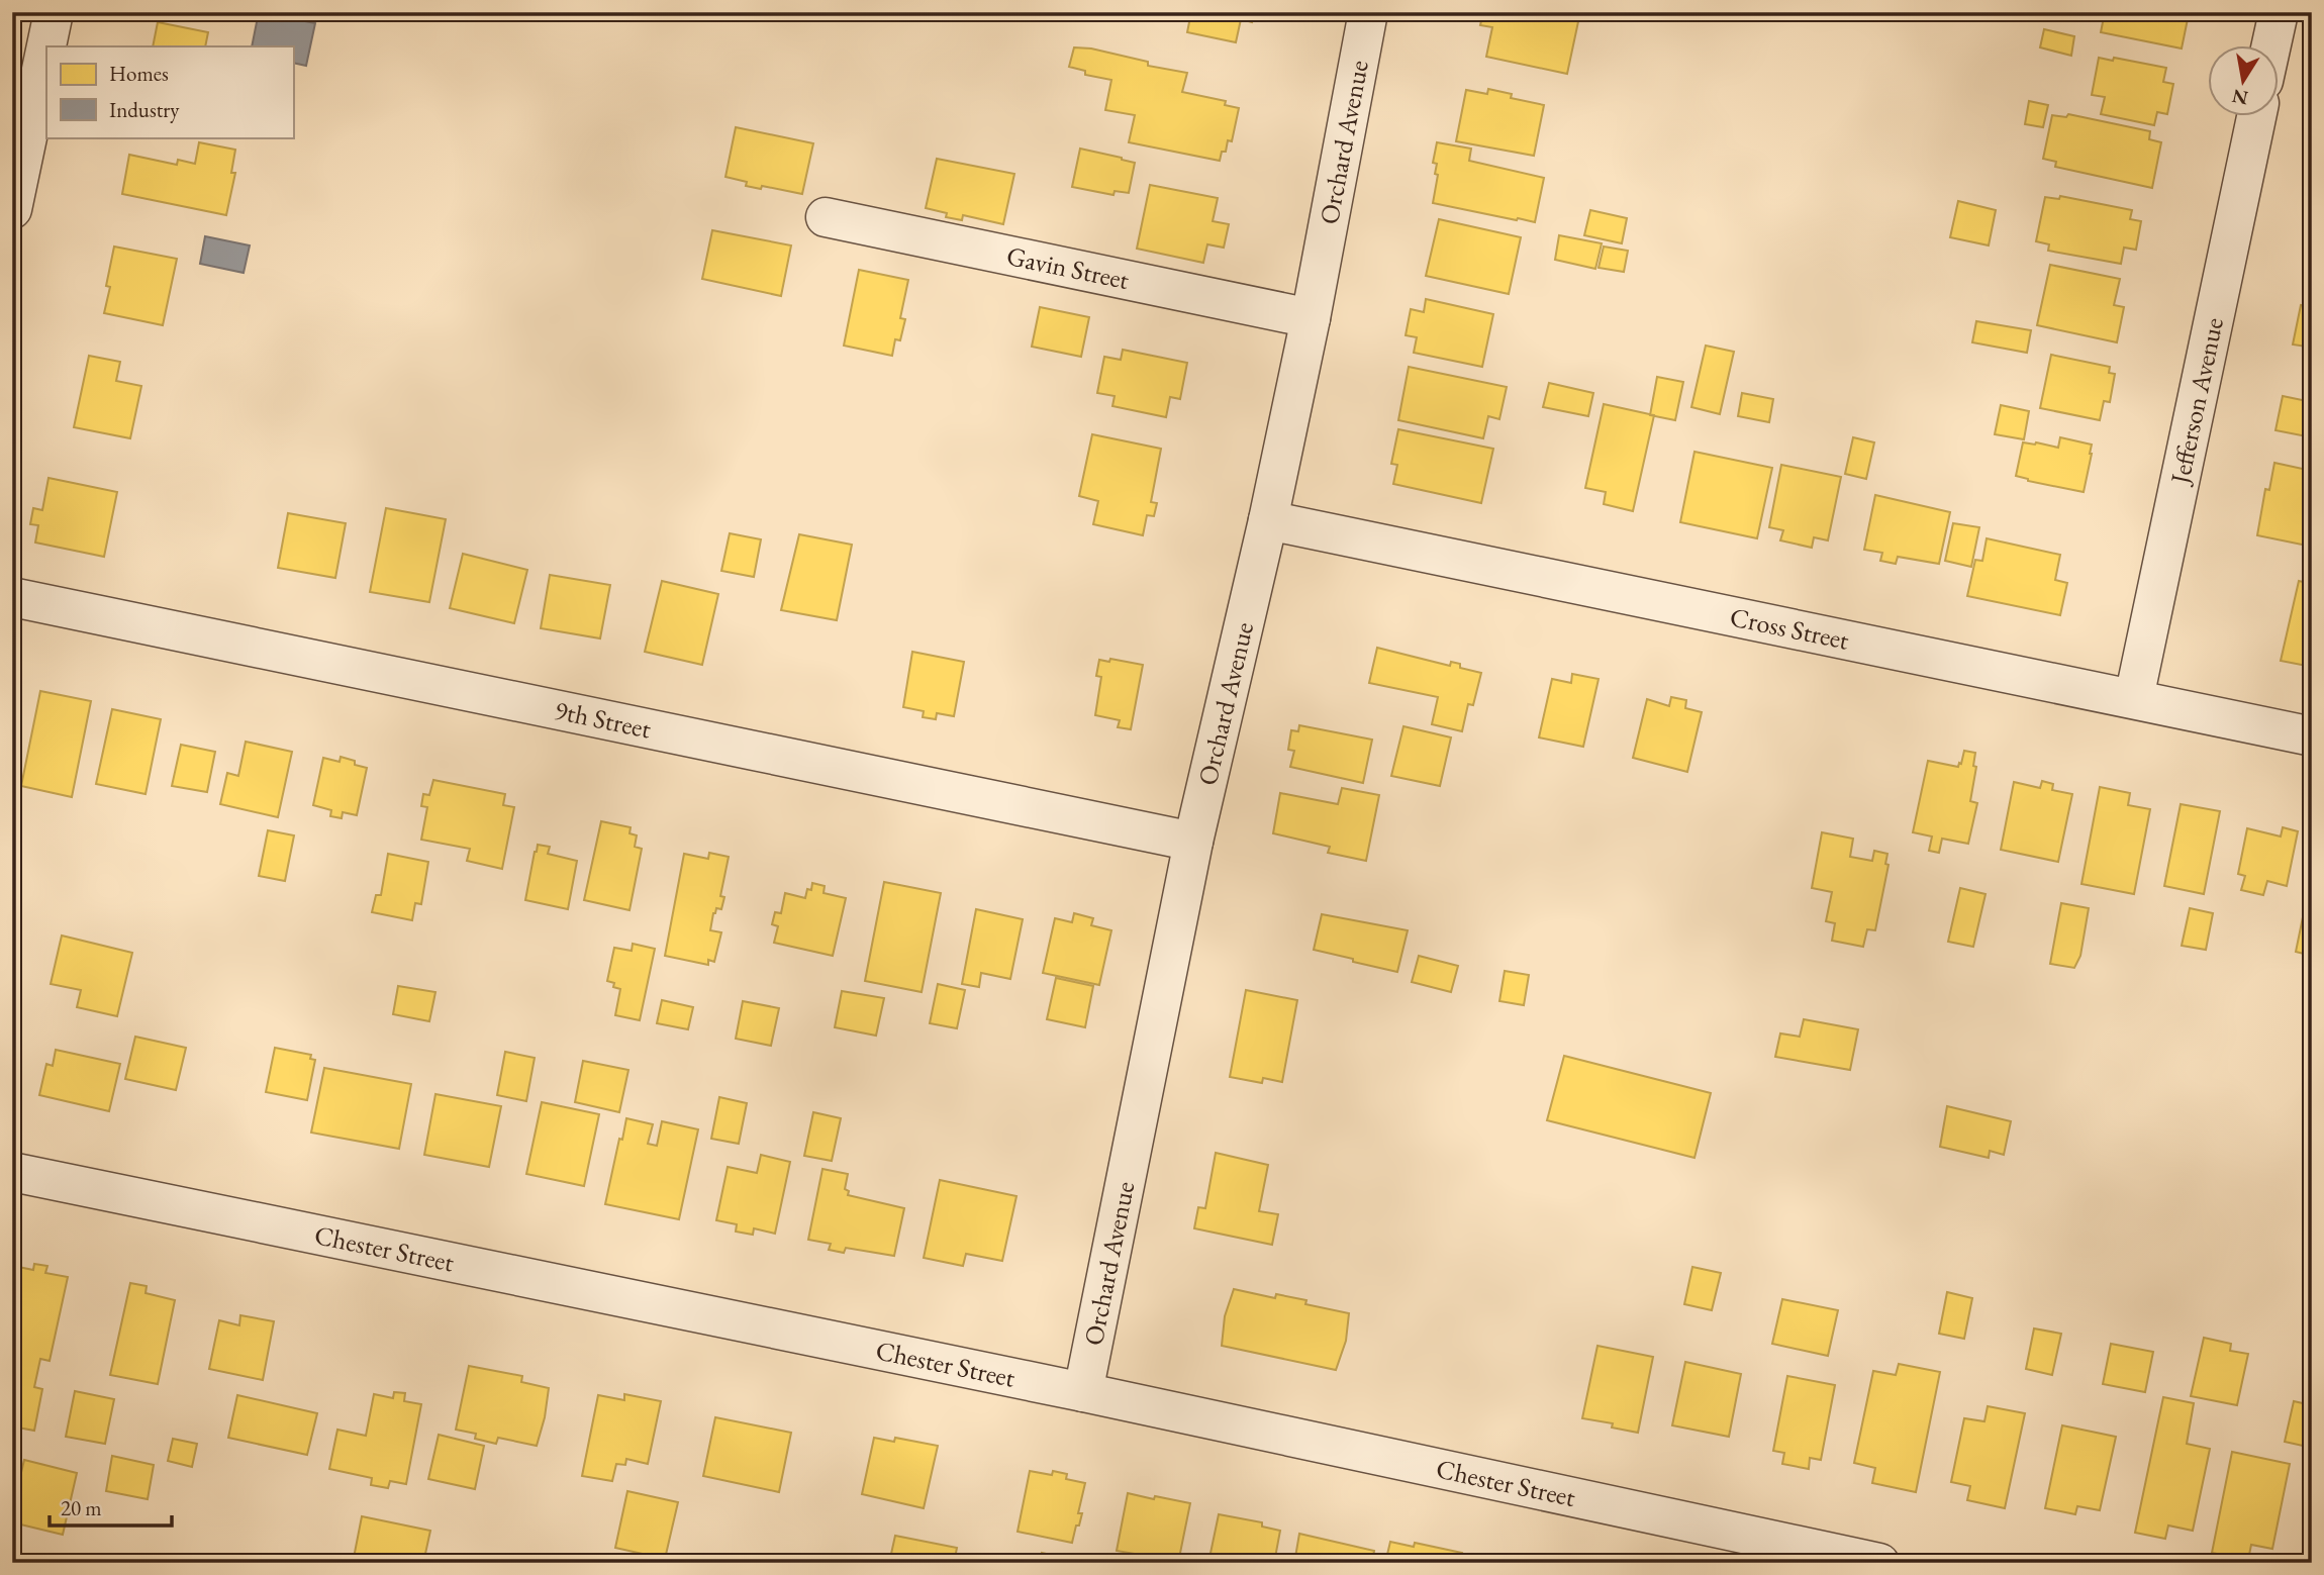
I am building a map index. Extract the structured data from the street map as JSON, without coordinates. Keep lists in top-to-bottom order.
{
  "streets": {
    "street": [
      "Orchard Avenue",
      "Gavin Street",
      "Jefferson Avenue",
      "Cross Street",
      "9th Street",
      "Chester Street"
    ]
  },
  "crossings": [
    ["Orchard Avenue", "Gavin Street"],
    ["Orchard Avenue", "Cross Street"],
    ["Orchard Avenue", "9th Street"],
    ["Orchard Avenue", "Chester Street"],
    ["Jefferson Avenue", "Cross Street"]
  ],
  "legend": ["Homes", "Industry"],
  "scale_bar": "20 m",
  "north": "bottom"
}
